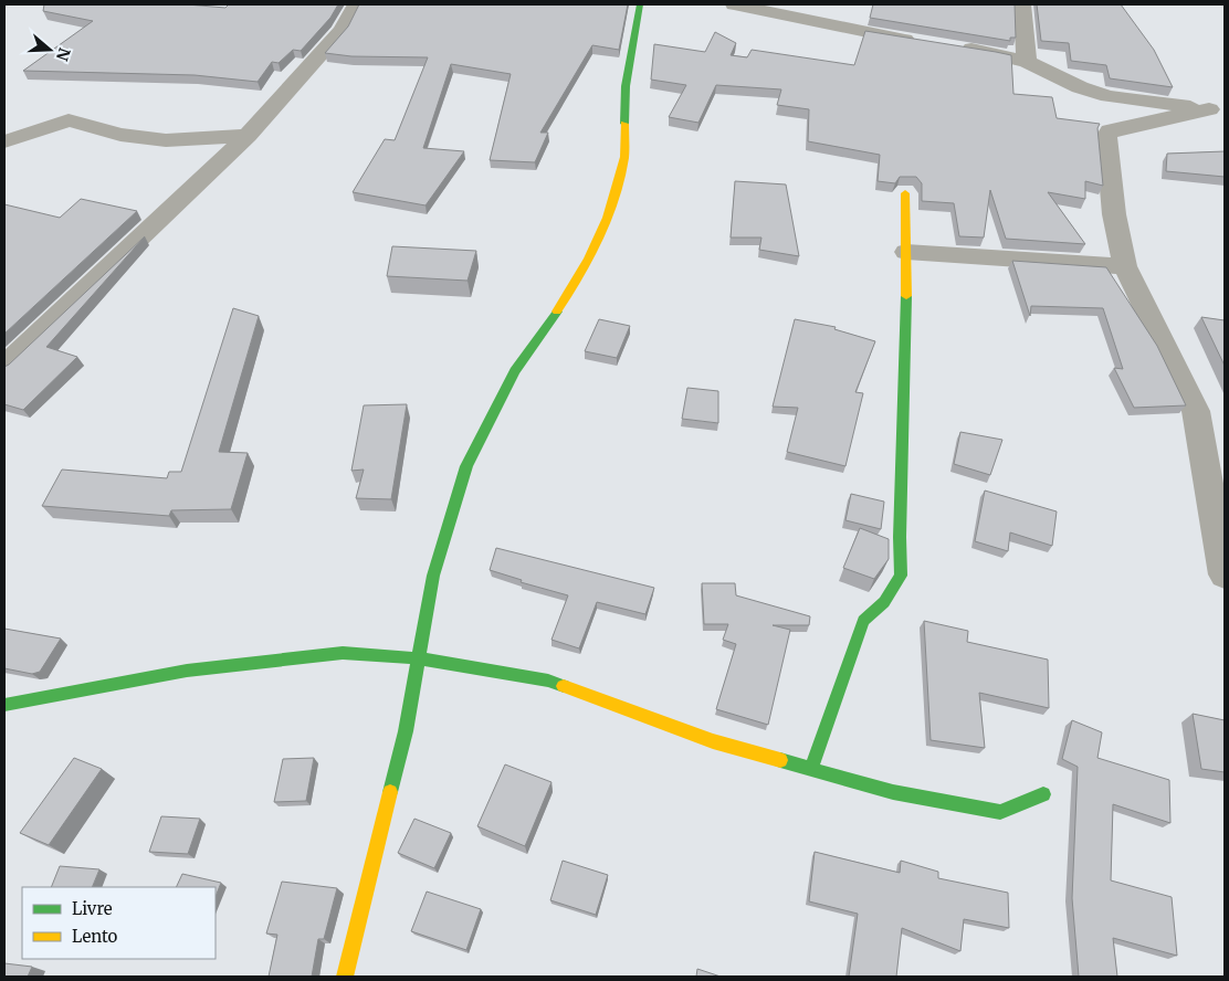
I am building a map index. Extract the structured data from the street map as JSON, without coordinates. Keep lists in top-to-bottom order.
{
  "legend": ["Livre", "Lento"],
  "north": "right"
}
